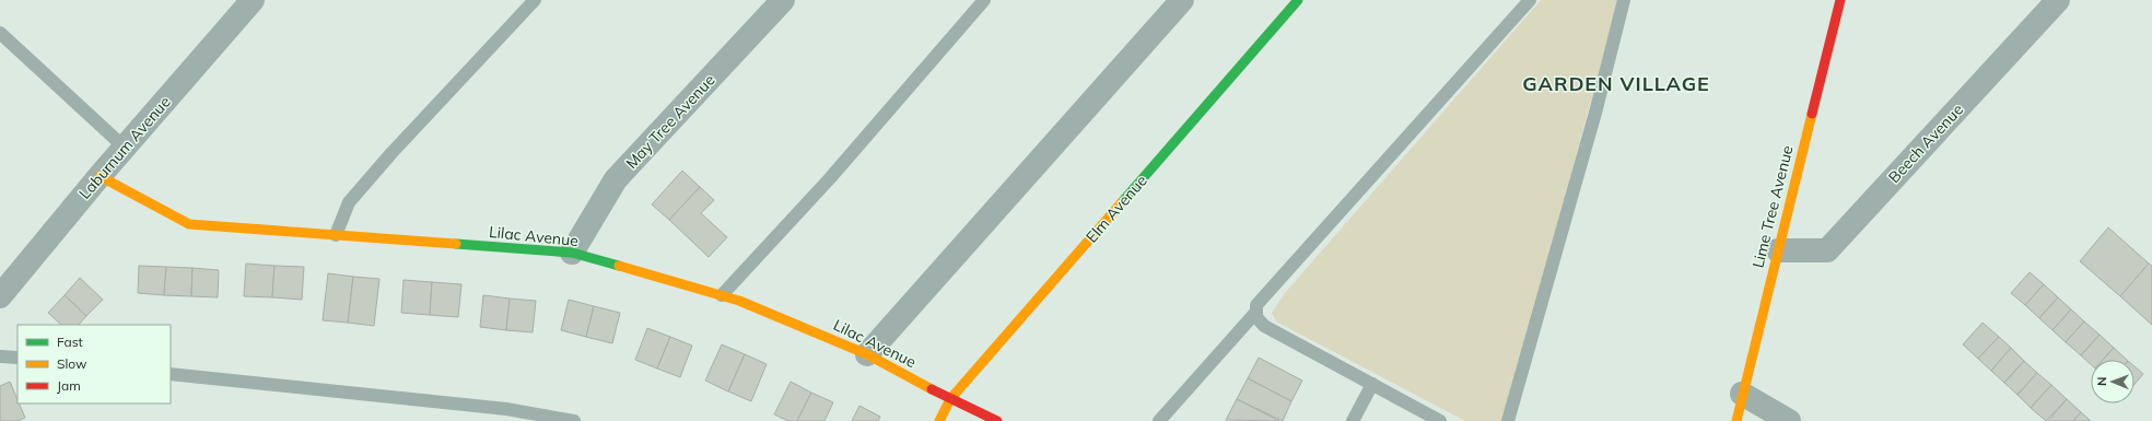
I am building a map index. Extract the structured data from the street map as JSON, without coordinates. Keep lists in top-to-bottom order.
{
  "streets": {
    "street": [
      "May Tree Avenue",
      "Beech Avenue",
      "Laburnum Avenue",
      "Lime Tree Avenue",
      "Elm Avenue",
      "Lilac Avenue"
    ]
  },
  "crossings": [
    ["May Tree Avenue", "Lilac Avenue"],
    ["Beech Avenue", "Lime Tree Avenue"],
    ["Laburnum Avenue", "Lilac Avenue"],
    ["Elm Avenue", "Lilac Avenue"]
  ],
  "districts": ["GARDEN VILLAGE"],
  "legend": ["Fast", "Slow", "Jam"],
  "north": "left"
}
